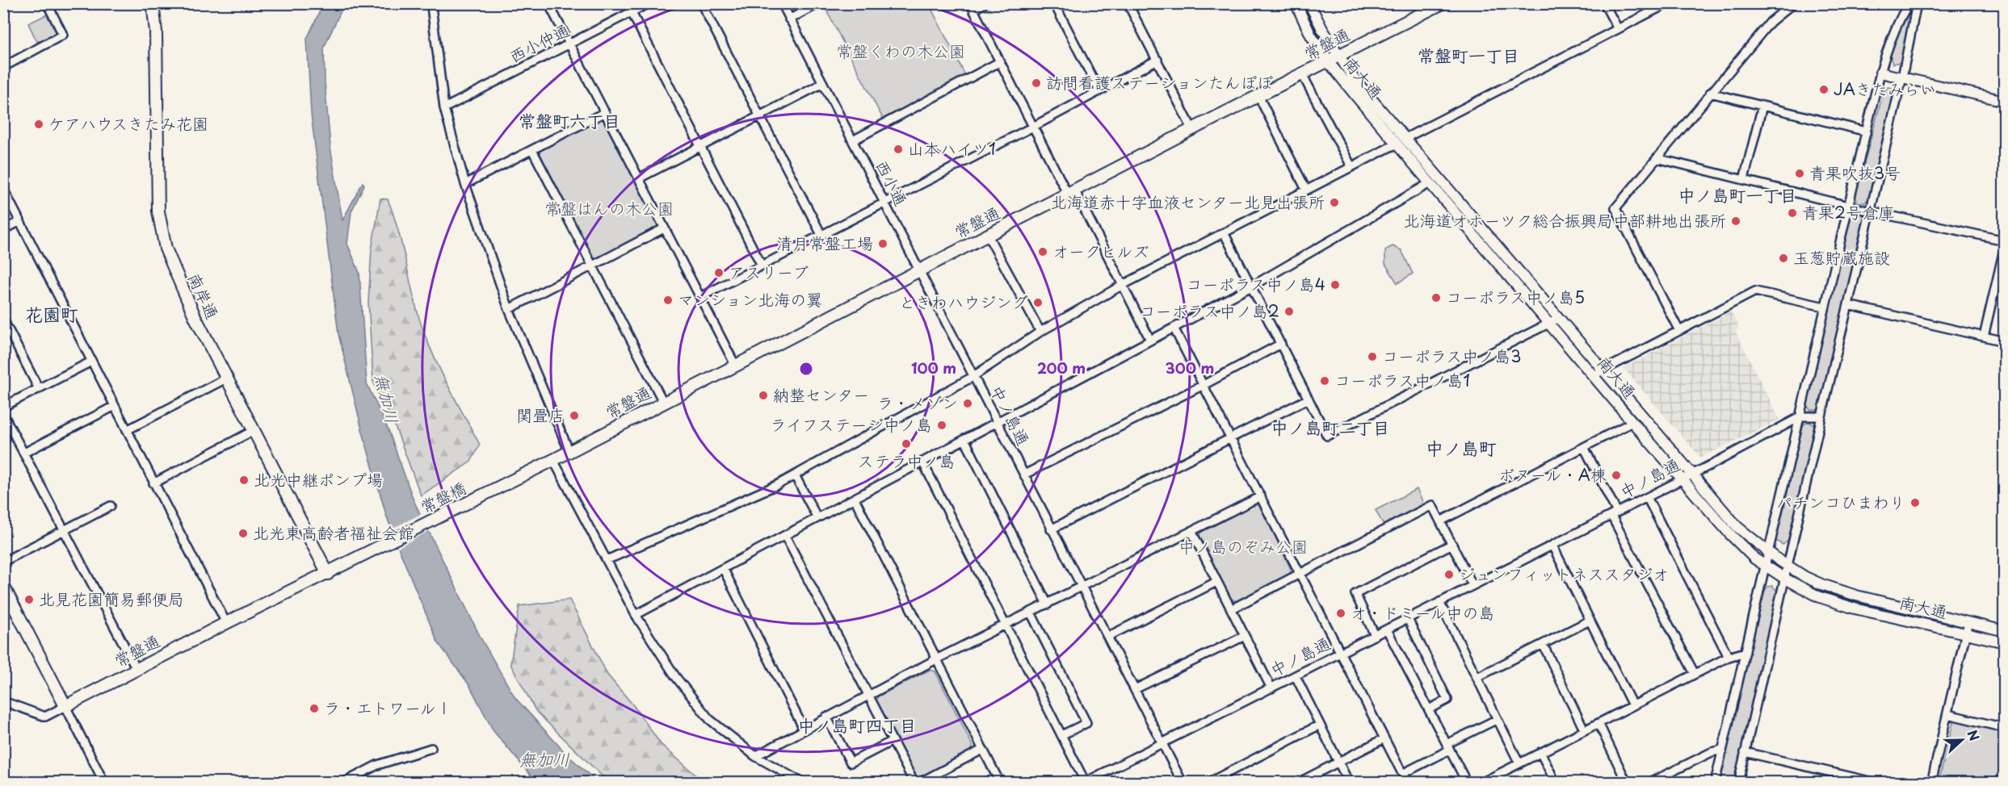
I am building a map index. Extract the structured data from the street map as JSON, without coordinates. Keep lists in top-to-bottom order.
{
  "streets": {
    "main road": ["常盤通", "南岸通", "常盤橋"],
    "street": [
      "西小仲通",
      "南大通",
      "西小通",
      "中ノ島通"
    ]
  },
  "crossings": [
    ["常盤通", "南大通"],
    ["常盤通", "西小通"],
    ["常盤通", "南岸通"],
    ["常盤通", "常盤橋"],
    ["南大通", "中ノ島通"],
    ["西小通", "中ノ島通"]
  ],
  "districts": [
    "常盤町一丁目",
    "常盤町六丁目",
    "中ノ島町一丁目",
    "花園町",
    "中ノ島町二丁目",
    "中ノ島町",
    "中ノ島町四丁目"
  ],
  "water": ["無加川"],
  "parks": ["常盤くわの木公園", "常盤はんの木公園", "中ノ島のぞみ公園"],
  "places": [
    "訪問看護ステーションたんぽぽ",
    "JAきたみらい",
    "ケアハウスきたみ花園",
    "山本ハイツ1",
    "青果吹抜3号",
    "北海道赤十字血液センター北見出張所",
    "青果2号倉庫",
    "北海道オホーツク総合振興局中部耕地出張所",
    "清月常盤工場",
    "オークヒルズ",
    "玉葱貯蔵施設",
    "アスリーブ",
    "コーポラス中ノ島4",
    "コーポラス中ノ島5",
    "マンション北海の翼",
    "ときわハウジング",
    "コーポラス中ノ島2",
    "コーポラス中ノ島3",
    "コーポラス中ノ島1",
    "納整センター",
    "ラ・メゾン",
    "関畳店",
    "ライフステージ中ノ島",
    "ステラ中ノ島",
    "ボヌール・A棟",
    "北光中継ポンプ場",
    "パチンコひまわり",
    "北光東高齢者福祉会館",
    "ジュンフィットネススタジオ",
    "北見花園簡易郵便局",
    "オ・ドミール中の島",
    "ラ・エトワールⅠ"
  ],
  "north": "right",
  "rings": ["100 m", "200 m", "300 m"]
}
